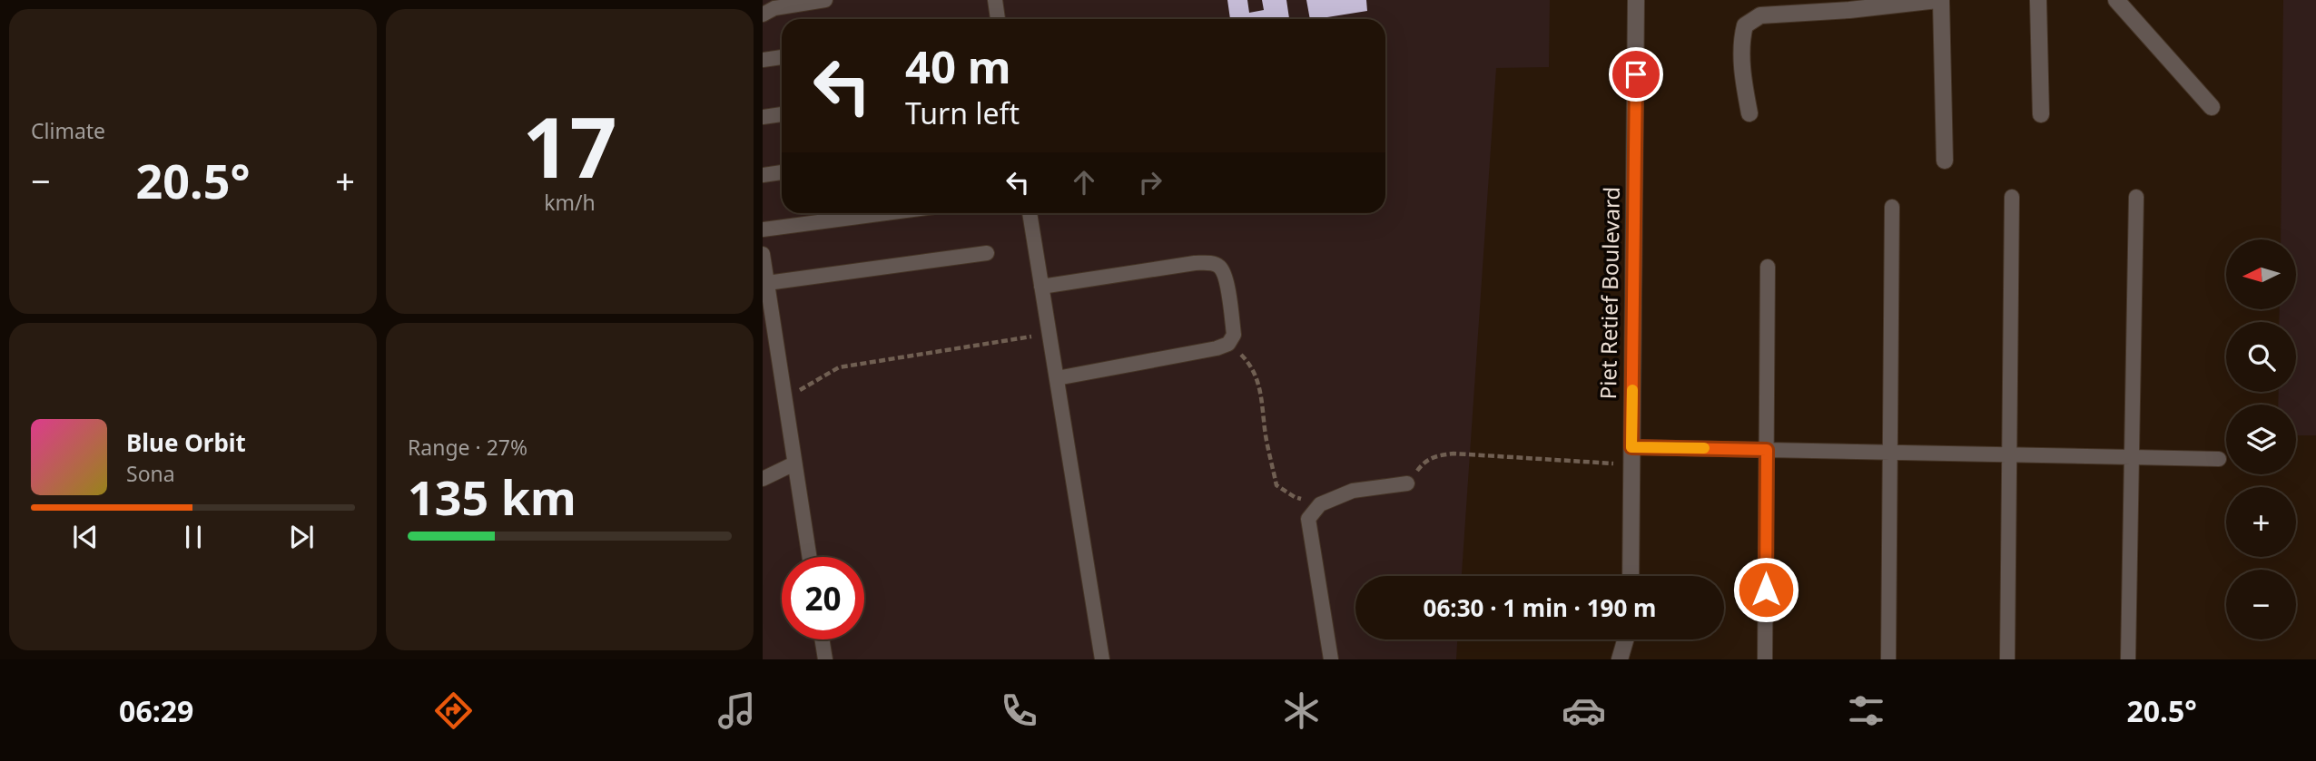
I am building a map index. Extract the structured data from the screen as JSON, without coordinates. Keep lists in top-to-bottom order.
{
  "streets": {
    "street": ["Piet Retief Boulevard"]
  },
  "north": "left",
  "page": {
    "tile": [
      "Climate",
      ["17", "km/h"],
      ["Range · 27%", "135 km"]
    ],
    "turn": ["40 m", "Turn left"],
    "heat": ["−", "20.5°", "+"],
    "map_buttons": ["+", "−"],
    "song": ["Blue Orbit", "Sona"],
    "limit": "20",
    "trip": "06:30 · 1 min · 190 m",
    "tabs": ["06:29", "20.5°"]
  }
}
